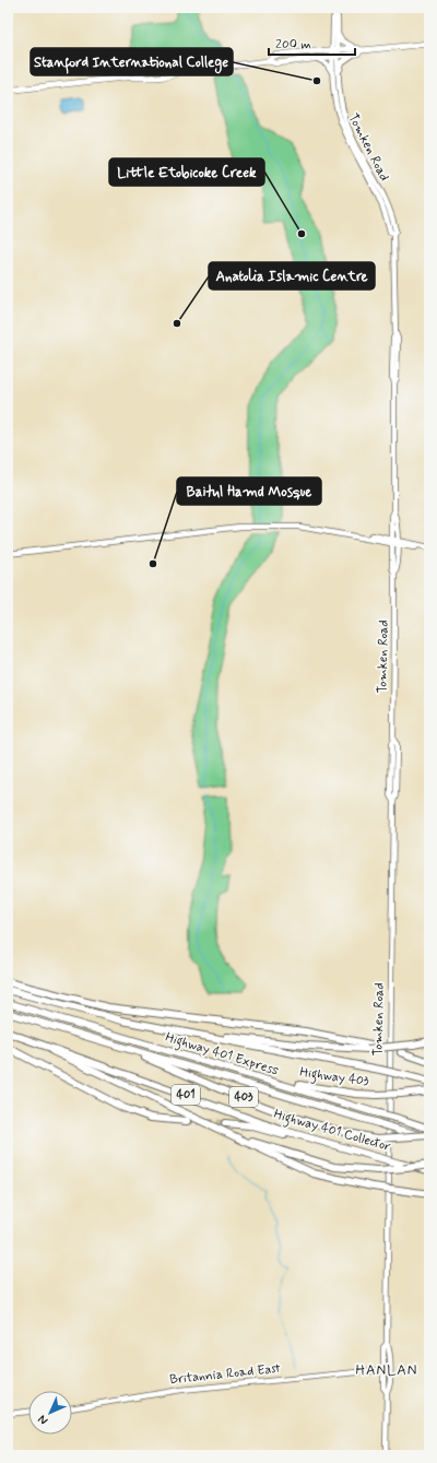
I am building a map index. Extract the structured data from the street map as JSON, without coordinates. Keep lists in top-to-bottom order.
{
  "streets": {
    "highway": [
      "Highway 401 Express",
      "Highway 403",
      "401",
      "403",
      "Highway 401 Collector"
    ],
    "main road": ["Tomken Road", "Britannia Road East"]
  },
  "crossings": [
    ["Tomken Road", "Britannia Road East"],
    ["Highway 401 Express", "Highway 403"],
    ["Highway 401 Express", "403"]
  ],
  "districts": ["HANLAN"],
  "places": [
    "Stanford International College",
    "Little Etobicoke Creek",
    "Anatolia Islamic Centre",
    "Baitul Hamd Mosque"
  ],
  "scale_bar": "200 m",
  "north": "bottom left"
}
